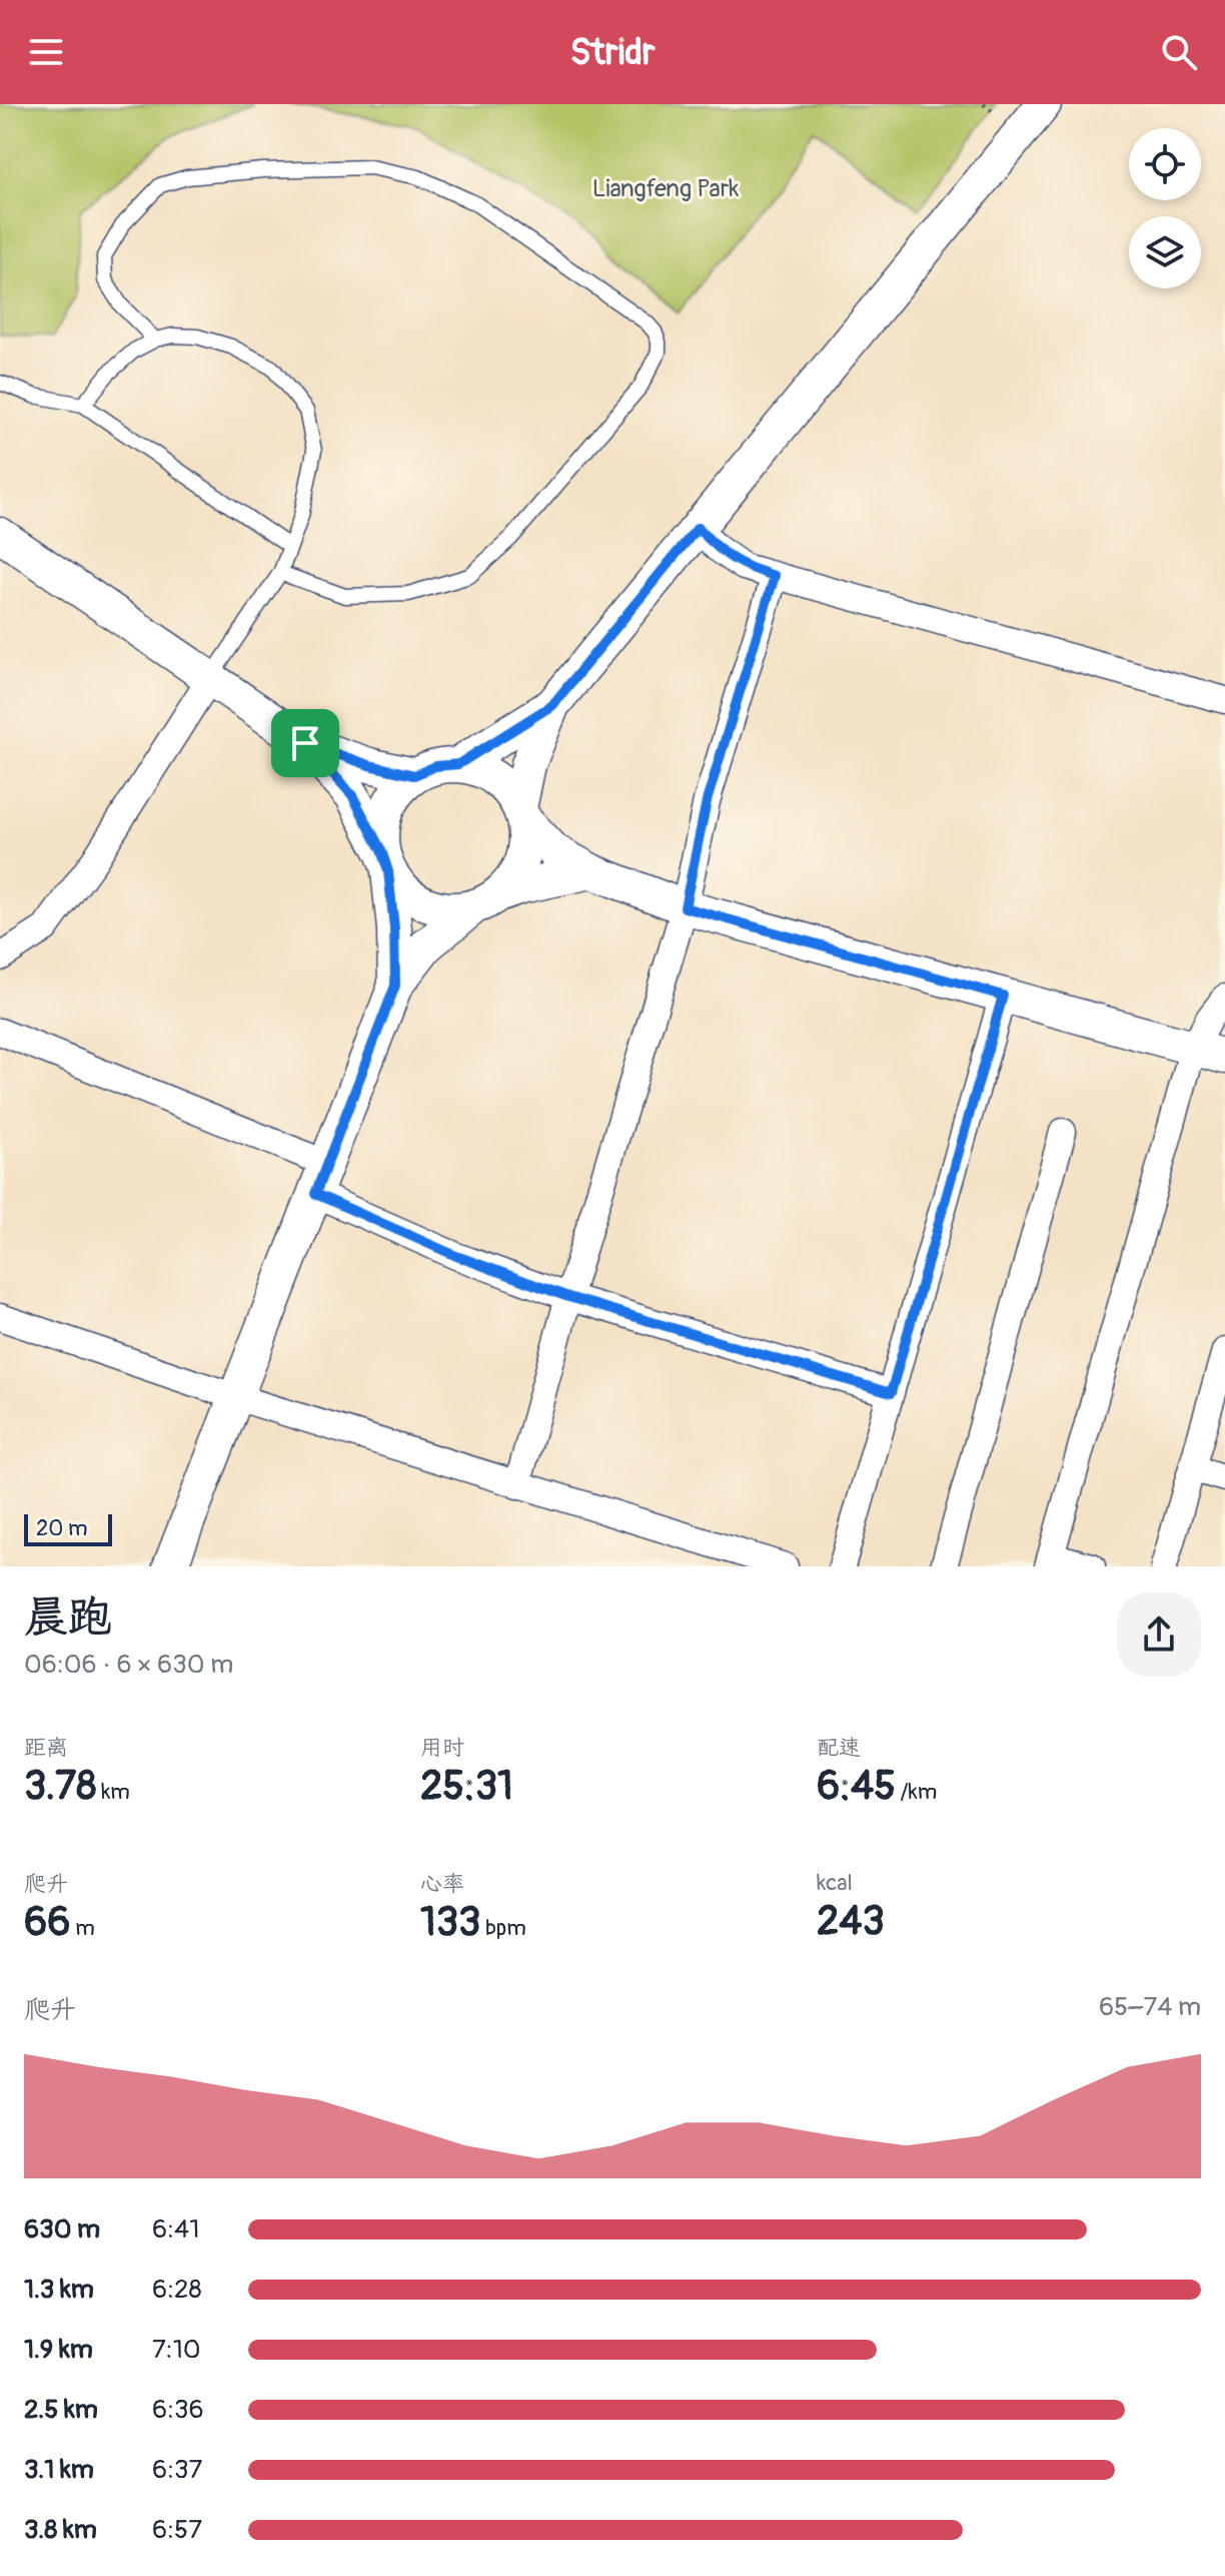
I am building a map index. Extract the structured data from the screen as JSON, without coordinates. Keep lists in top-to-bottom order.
{
  "parks": ["Liangfeng Park"],
  "scale_bar": "20 m",
  "page": {
    "header": "Stridr",
    "scale": "20 m",
    "heading": ["晨跑", "06:06 · 6 × 630 m"],
    "stats": [
      ["距离", "3.78 km"],
      ["用时", "25:31"],
      ["配速", "6:45 /km"],
      ["爬升", "66 m"],
      ["心率", "133 bpm"],
      ["kcal", "243"]
    ],
    "chart": ["爬升", "65–74 m"],
    "list": [
      {
        "name": "630 m",
        "note": "6:41"
      },
      {
        "name": "1.3 km",
        "note": "6:28"
      },
      {
        "name": "1.9 km",
        "note": "7:10"
      },
      {
        "name": "2.5 km",
        "note": "6:36"
      },
      {
        "name": "3.1 km",
        "note": "6:37"
      },
      {
        "name": "3.8 km",
        "note": "6:57"
      }
    ]
  }
}
